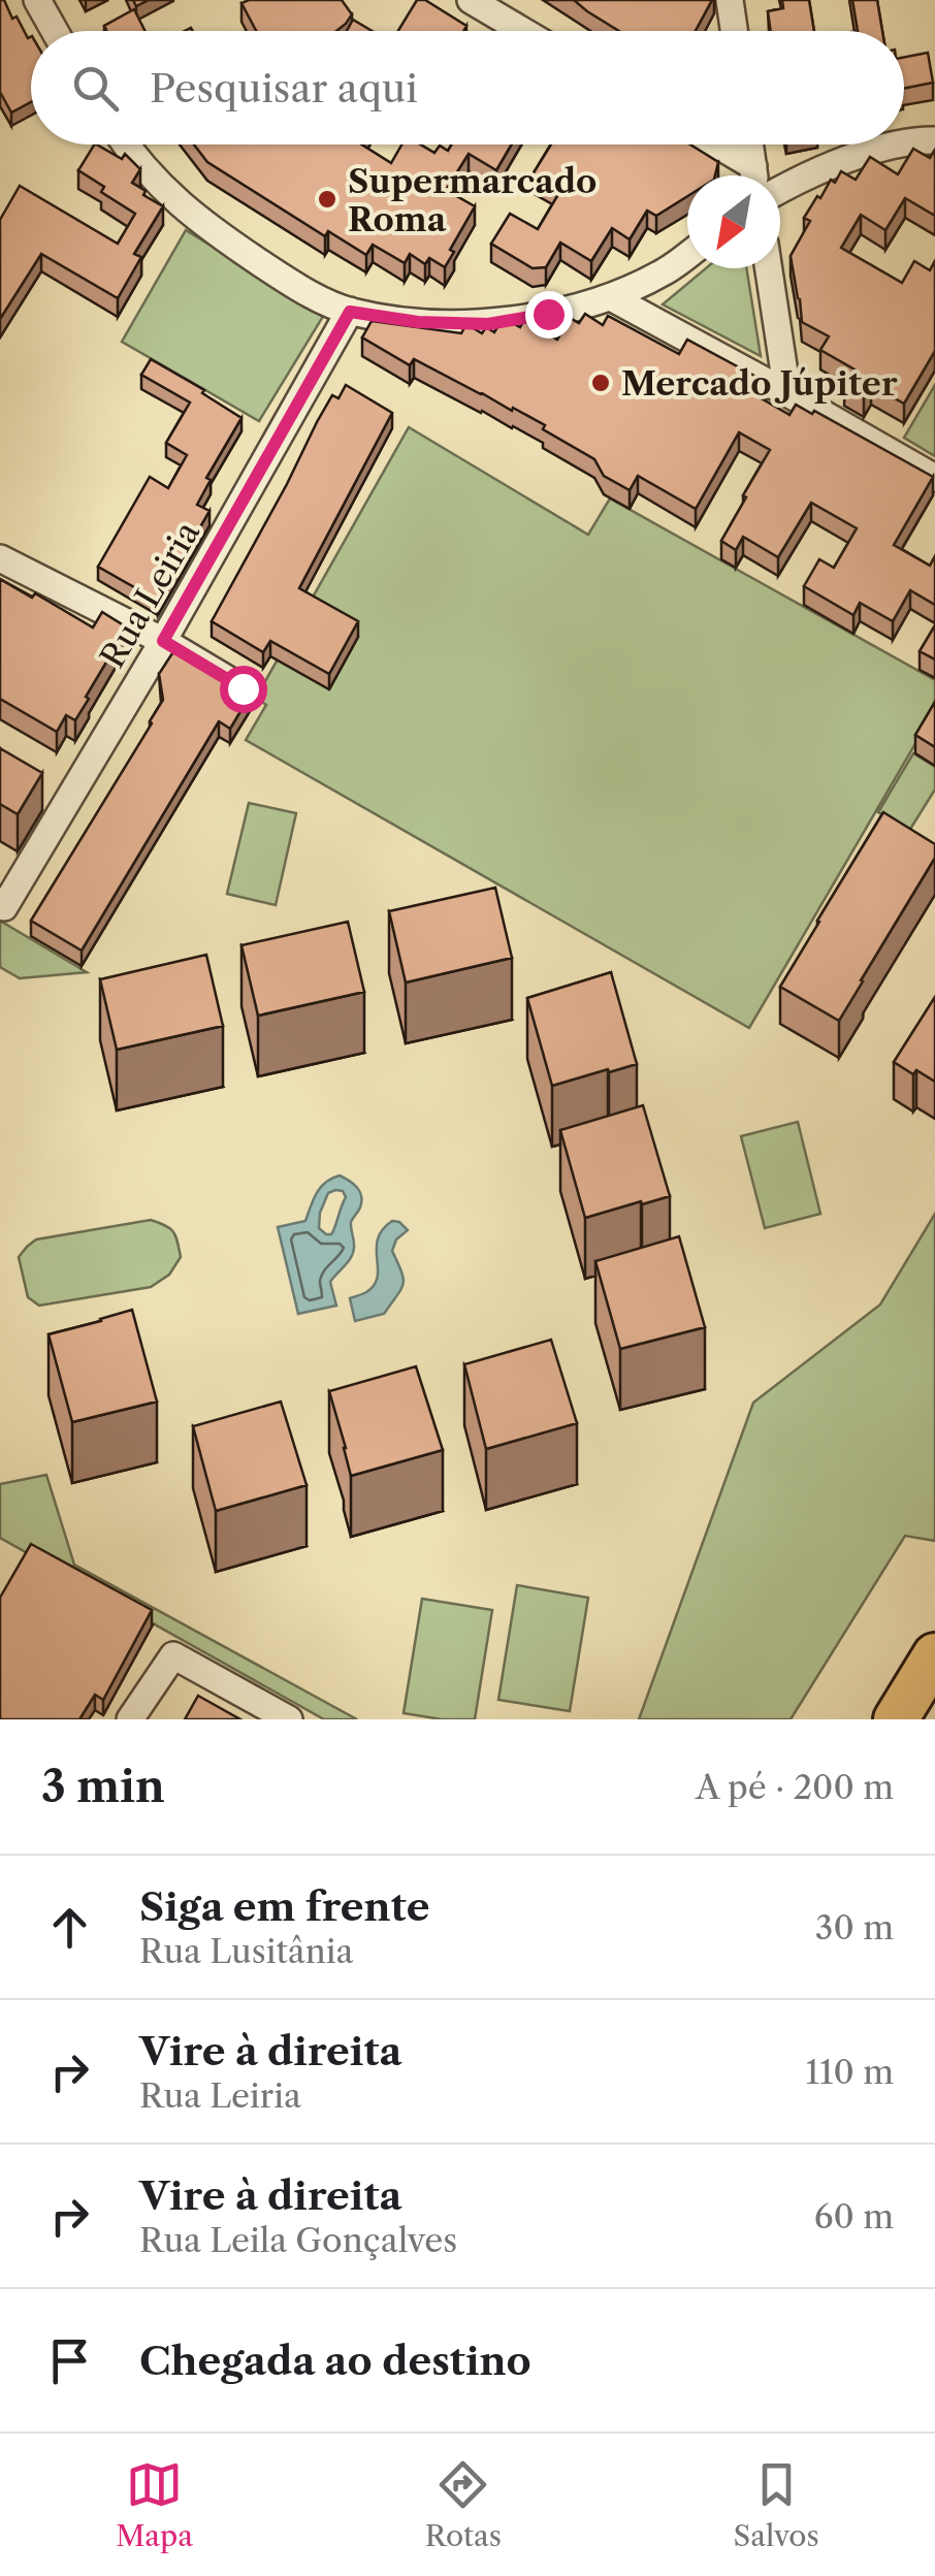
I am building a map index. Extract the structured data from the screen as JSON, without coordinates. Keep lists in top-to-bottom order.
{
  "streets": {
    "street": ["Rua Leiria"]
  },
  "places": ["Supermarcado Roma", "Mercado Júpiter"],
  "north": "bottom left",
  "page": {
    "search": "Pesquisar aqui",
    "heading": ["3 min", "A pé · 200 m"],
    "list": [
      ["Siga em frente", "Rua Lusitânia", "30 m"],
      ["Vire à direita", "Rua Leiria", "110 m"],
      ["Vire à direita", "Rua Leila Gonçalves", "60 m"],
      "Chegada ao destino"
    ],
    "nav": ["Mapa", "Rotas", "Salvos"]
  }
}
